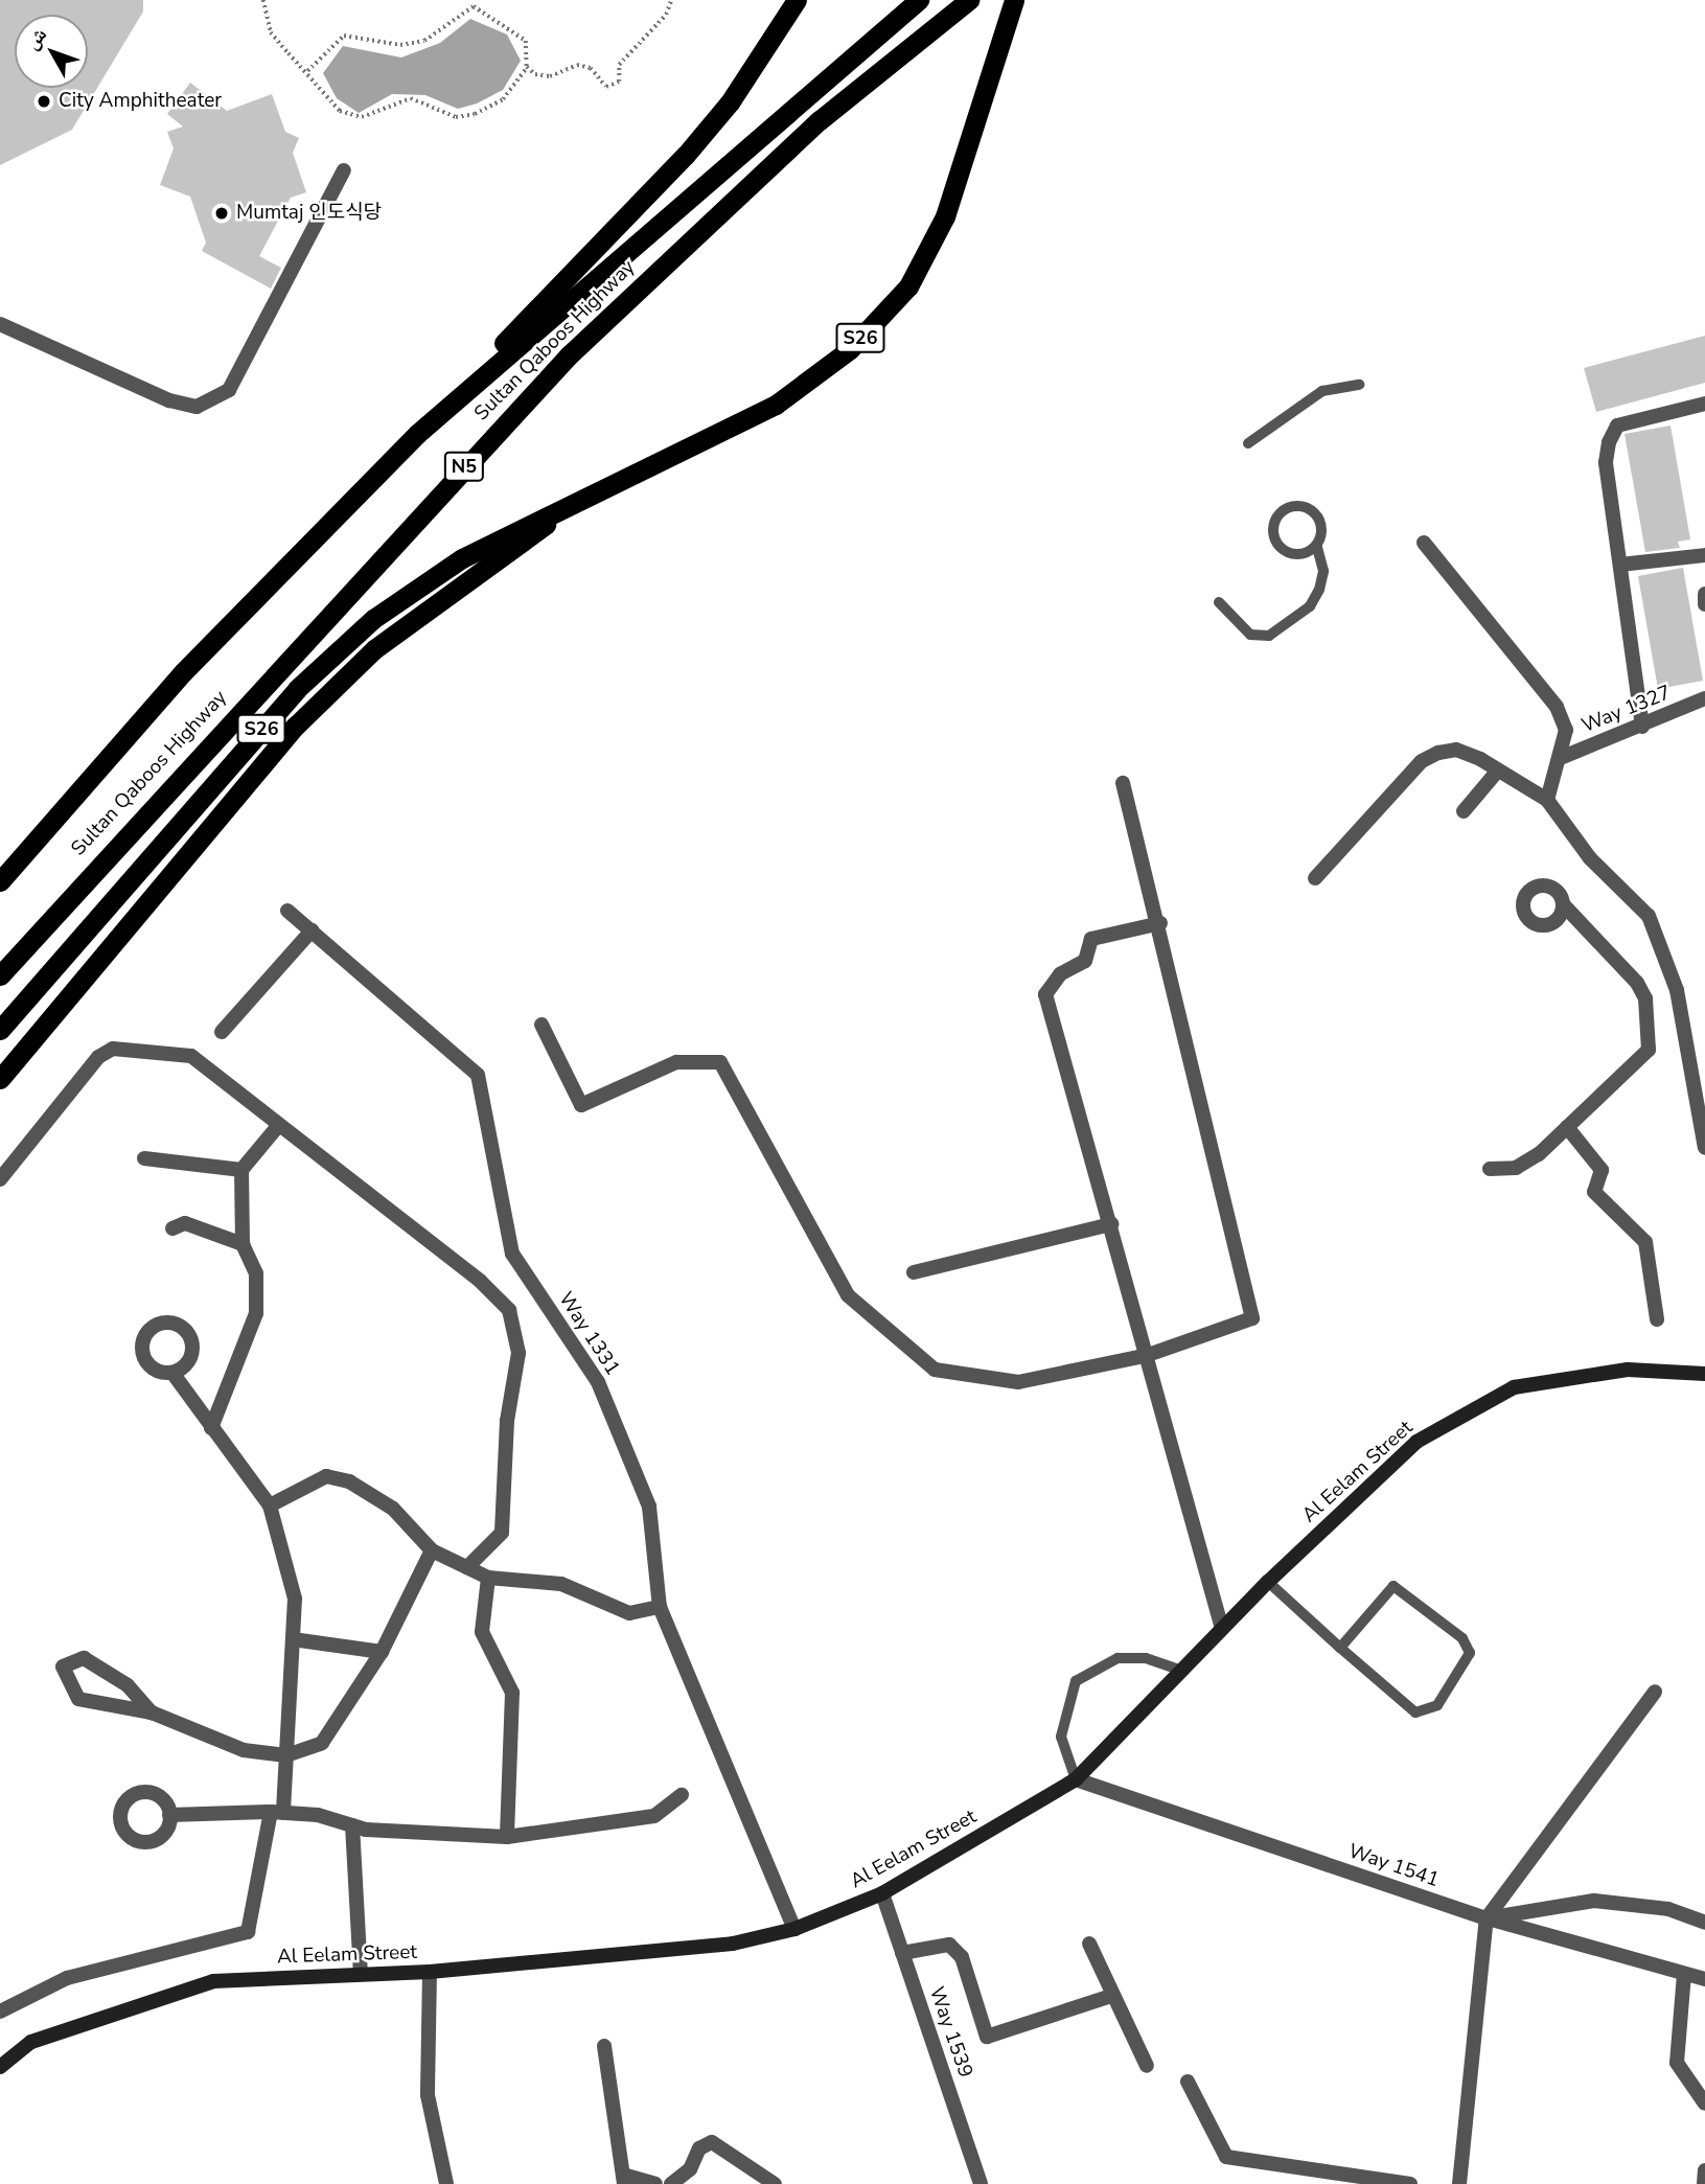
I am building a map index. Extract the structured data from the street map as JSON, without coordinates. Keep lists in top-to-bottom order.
{
  "streets": {
    "highway": ["S26", "Sultan Qaboos Highway", "N5"],
    "main road": ["Al Eelam Street"],
    "street": [
      "Way 1327",
      "Way 1331",
      "Way 1541",
      "Way 1539"
    ]
  },
  "crossings": [
    ["Way 1331", "Al Eelam Street"],
    ["Al Eelam Street", "Way 1541"],
    ["Al Eelam Street", "Way 1539"]
  ],
  "places": ["City Amphitheater", "Mumtaj 인도식당"],
  "north": "top left"
}
